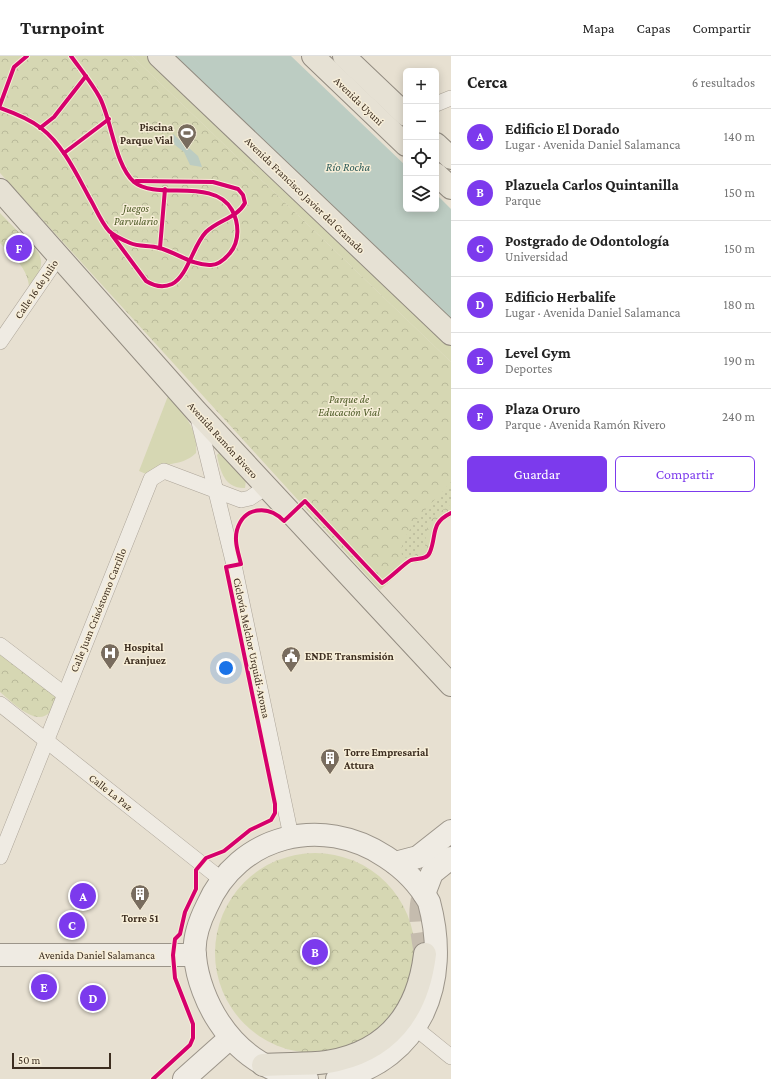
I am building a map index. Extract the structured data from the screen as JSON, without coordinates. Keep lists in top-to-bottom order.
{
  "streets": {
    "main road": [
      "Avenida Uyuni",
      "Avenida Francisco Javier del Granado",
      "Avenida Ramón Rivero",
      "Avenida Daniel Salamanca"
    ],
    "street": ["Calle 16 de Julio", "Calle Juan Crisóstomo Carrillo", "Calle La Paz"],
    "cycle path": ["Ciclovía Melchor Urquidi-Aroma"]
  },
  "crossings": [
    ["Calle 16 de Julio", "Avenida Ramón Rivero"],
    ["Avenida Ramón Rivero", "Calle Juan Crisóstomo Carrillo"],
    ["Calle Juan Crisóstomo Carrillo", "Calle La Paz"]
  ],
  "water": ["Río Rocha"],
  "parks": ["Juegos Parvulario", "Parque de Educación Vial"],
  "places": {
    "sports": ["Piscina Parque Vial"],
    "hospital": ["Hospital Aranjuez"],
    "public building": ["ENDE Transmisión"],
    "building": ["Torre Empresarial Attura", "Torre 51"]
  },
  "scale_bar": "50 m",
  "page": {
    "header": "Turnpoint",
    "nav": ["Mapa", "Capas", "Compartir"],
    "heading": ["Cerca", "6 resultados"],
    "map_buttons": ["+", "−"],
    "list": [
      {
        "mark": "A",
        "name": "Edificio El Dorado",
        "note": "Lugar · Avenida Daniel Salamanca",
        "value": "140 m"
      },
      {
        "mark": "B",
        "name": "Plazuela Carlos Quintanilla",
        "note": "Parque",
        "value": "150 m"
      },
      {
        "mark": "C",
        "name": "Postgrado de Odontología",
        "note": "Universidad",
        "value": "150 m"
      },
      {
        "mark": "D",
        "name": "Edificio Herbalife",
        "note": "Lugar · Avenida Daniel Salamanca",
        "value": "180 m"
      },
      {
        "mark": "E",
        "name": "Level Gym",
        "note": "Deportes",
        "value": "190 m"
      },
      {
        "mark": "F",
        "name": "Plaza Oruro",
        "note": "Parque · Avenida Ramón Rivero",
        "value": "240 m"
      }
    ],
    "pins": [
      "F",
      "A",
      "C",
      "B",
      "E",
      "D"
    ],
    "buttons": ["Guardar", "Compartir"],
    "scale": "50 m"
  }
}
